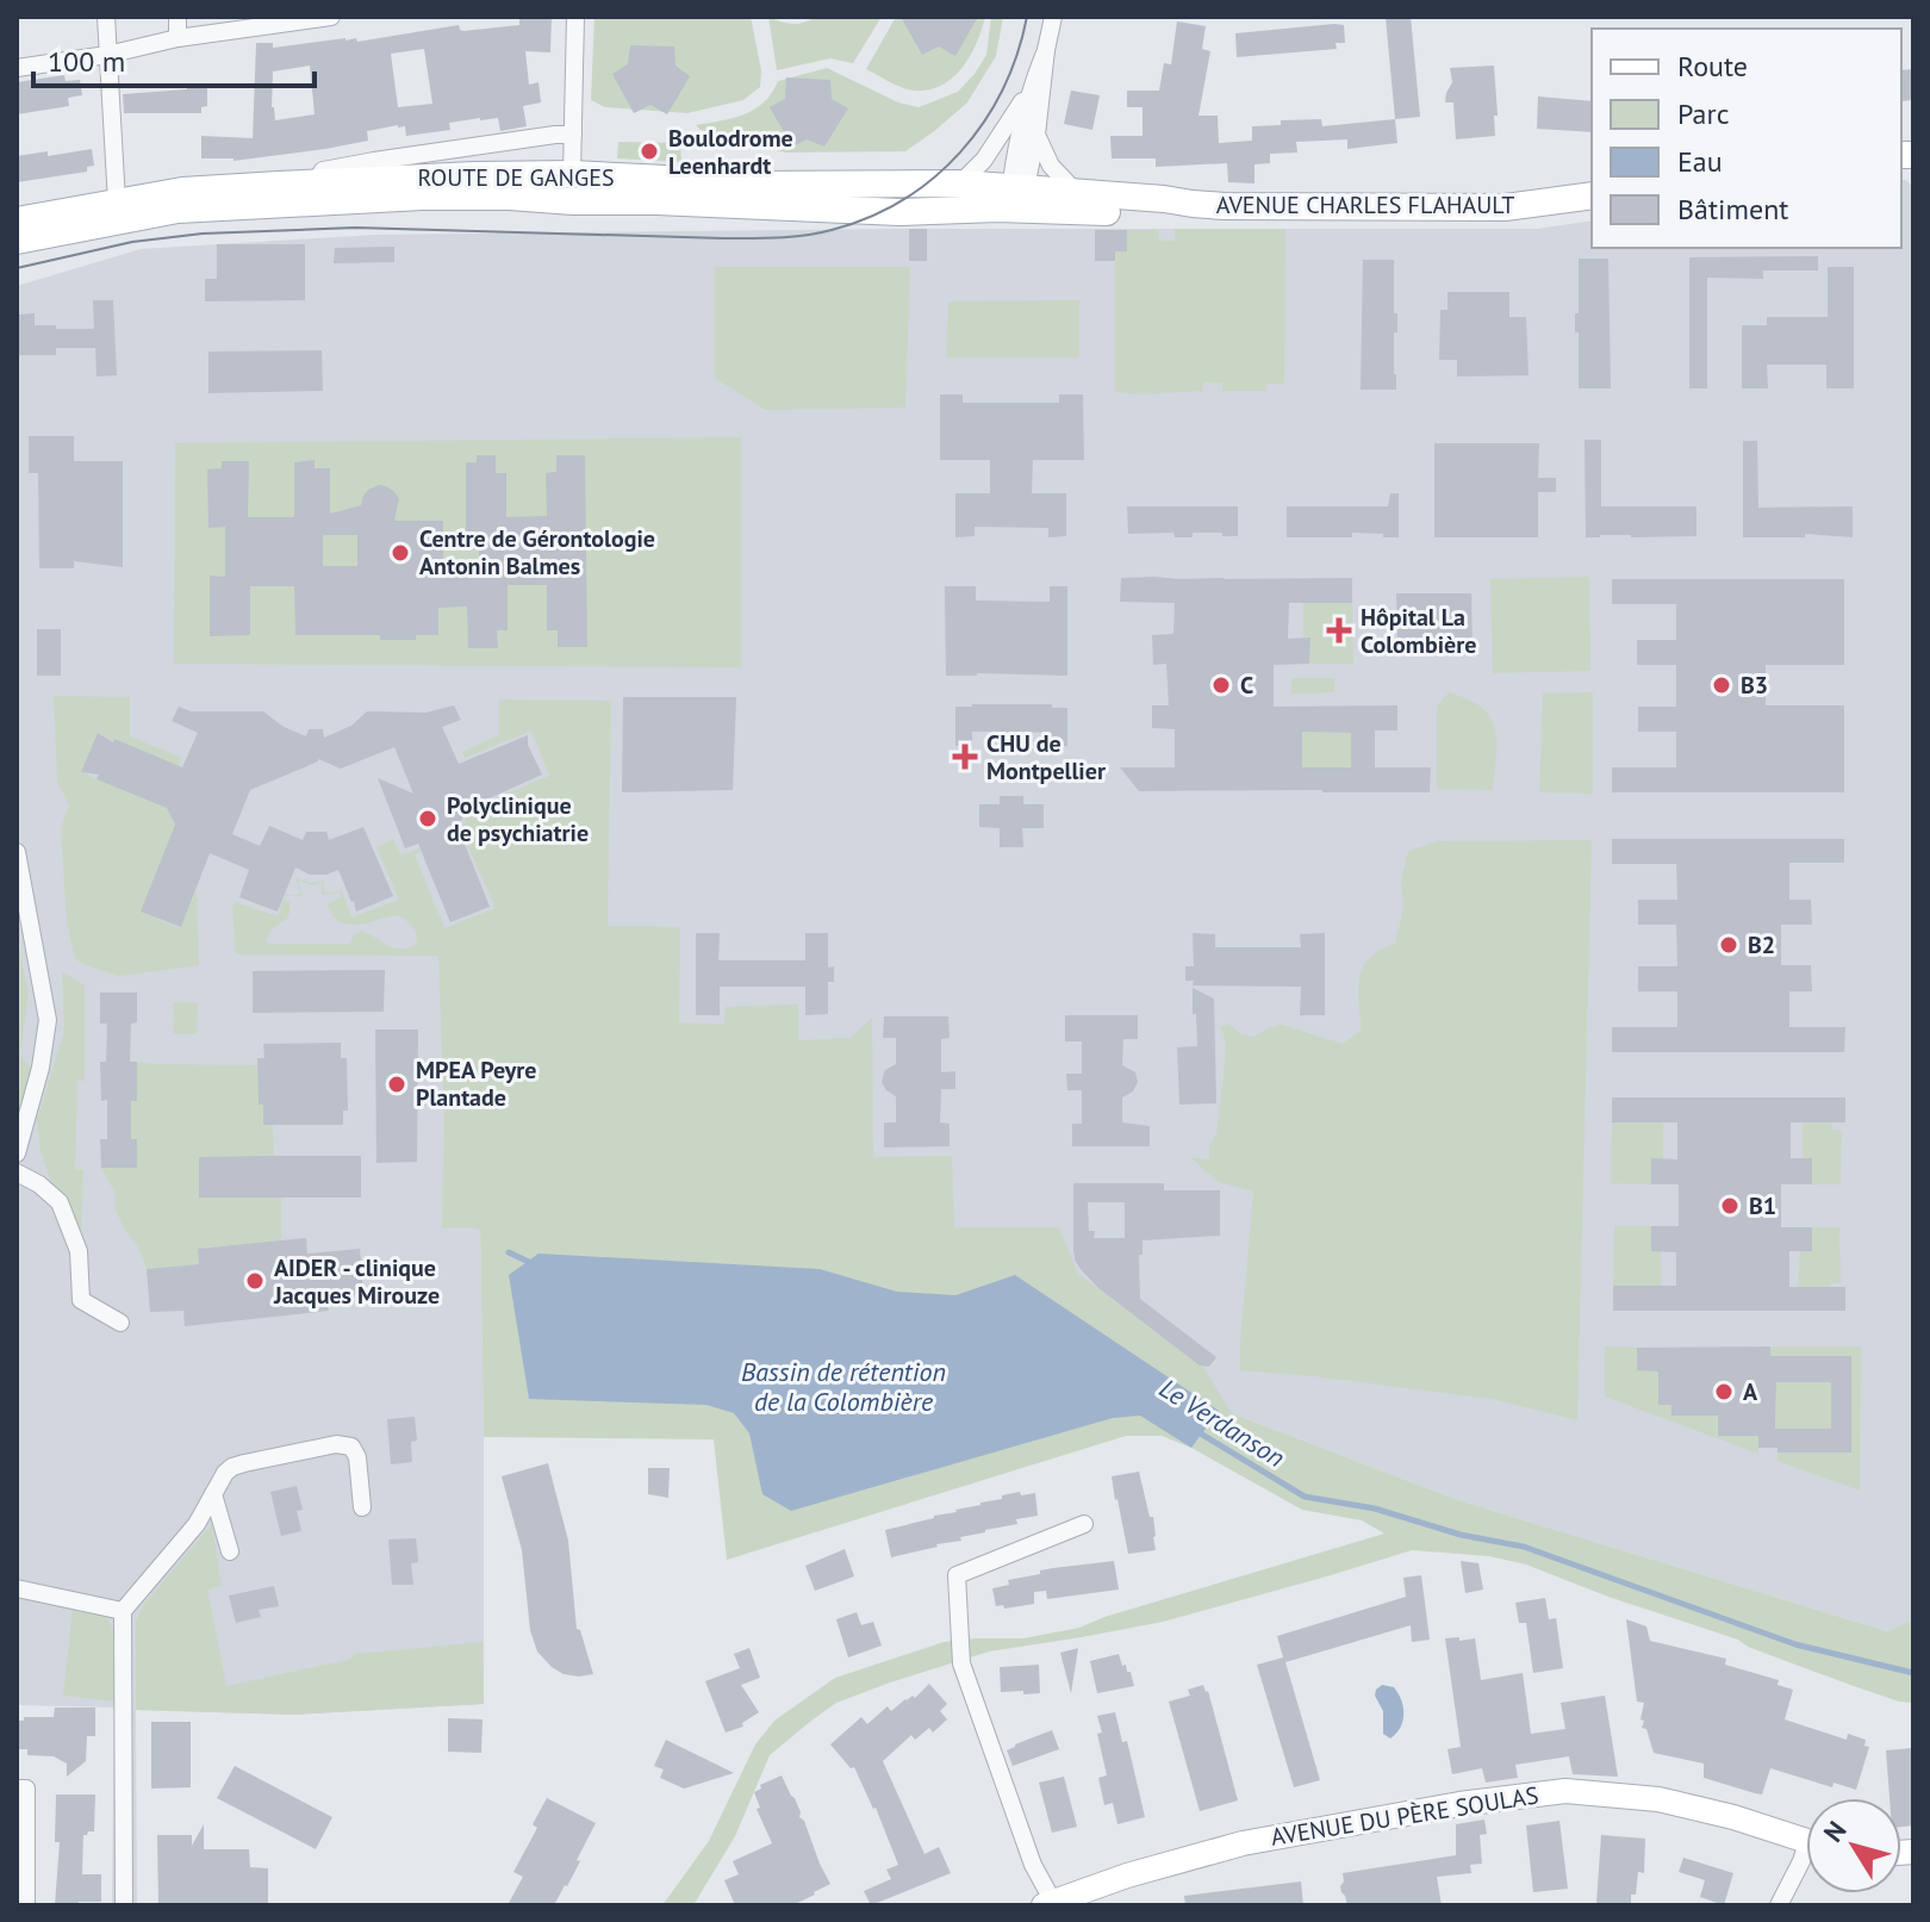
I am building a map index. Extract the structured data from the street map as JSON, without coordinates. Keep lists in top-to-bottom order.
{
  "streets": {
    "main road": ["ROUTE DE GANGES", "AVENUE CHARLES FLAHAULT", "AVENUE DU PÈRE SOULAS"]
  },
  "crossings": [
    ["ROUTE DE GANGES", "AVENUE CHARLES FLAHAULT"]
  ],
  "water": ["Bassin de rétention de la Colombière", "Le Verdanson"],
  "places": {
    "other": [
      "Boulodrome Leenhardt",
      "Centre de Gérontologie Antonin Balmes",
      "C",
      "B3",
      "Polyclinique de psychiatrie",
      "B2",
      "MPEA Peyre Plantade",
      "B1",
      "AIDER - clinique Jacques Mirouze",
      "A"
    ],
    "health": ["Hôpital La Colombière", "CHU de Montpellier"]
  },
  "legend": [
    "Route",
    "Parc",
    "Eau",
    "Bâtiment"
  ],
  "scale_bar": "100 m",
  "north": "top left"
}
